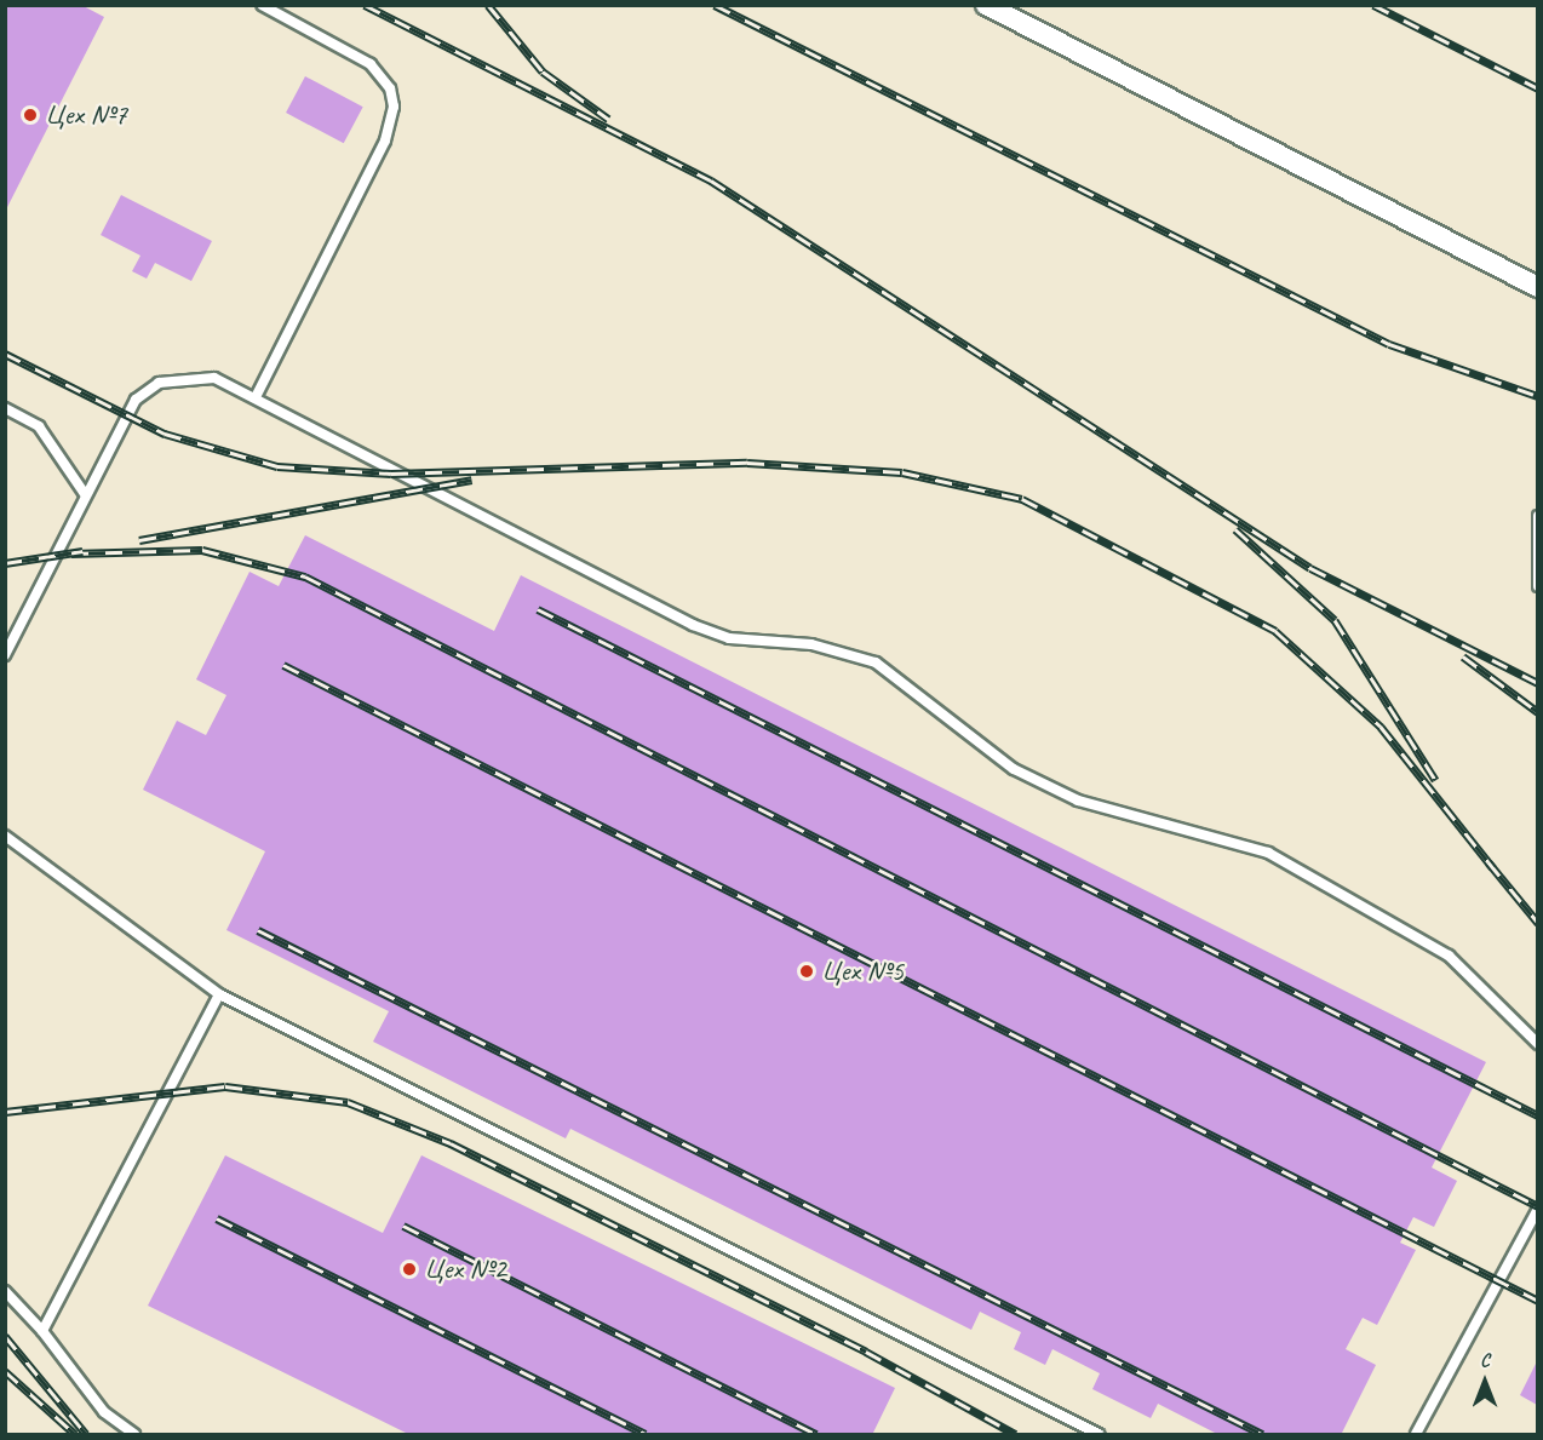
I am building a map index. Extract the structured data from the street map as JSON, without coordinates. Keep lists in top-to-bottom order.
{
  "places": ["Цех №7", "Цех №5", "Цех №2"],
  "north": "top"
}
